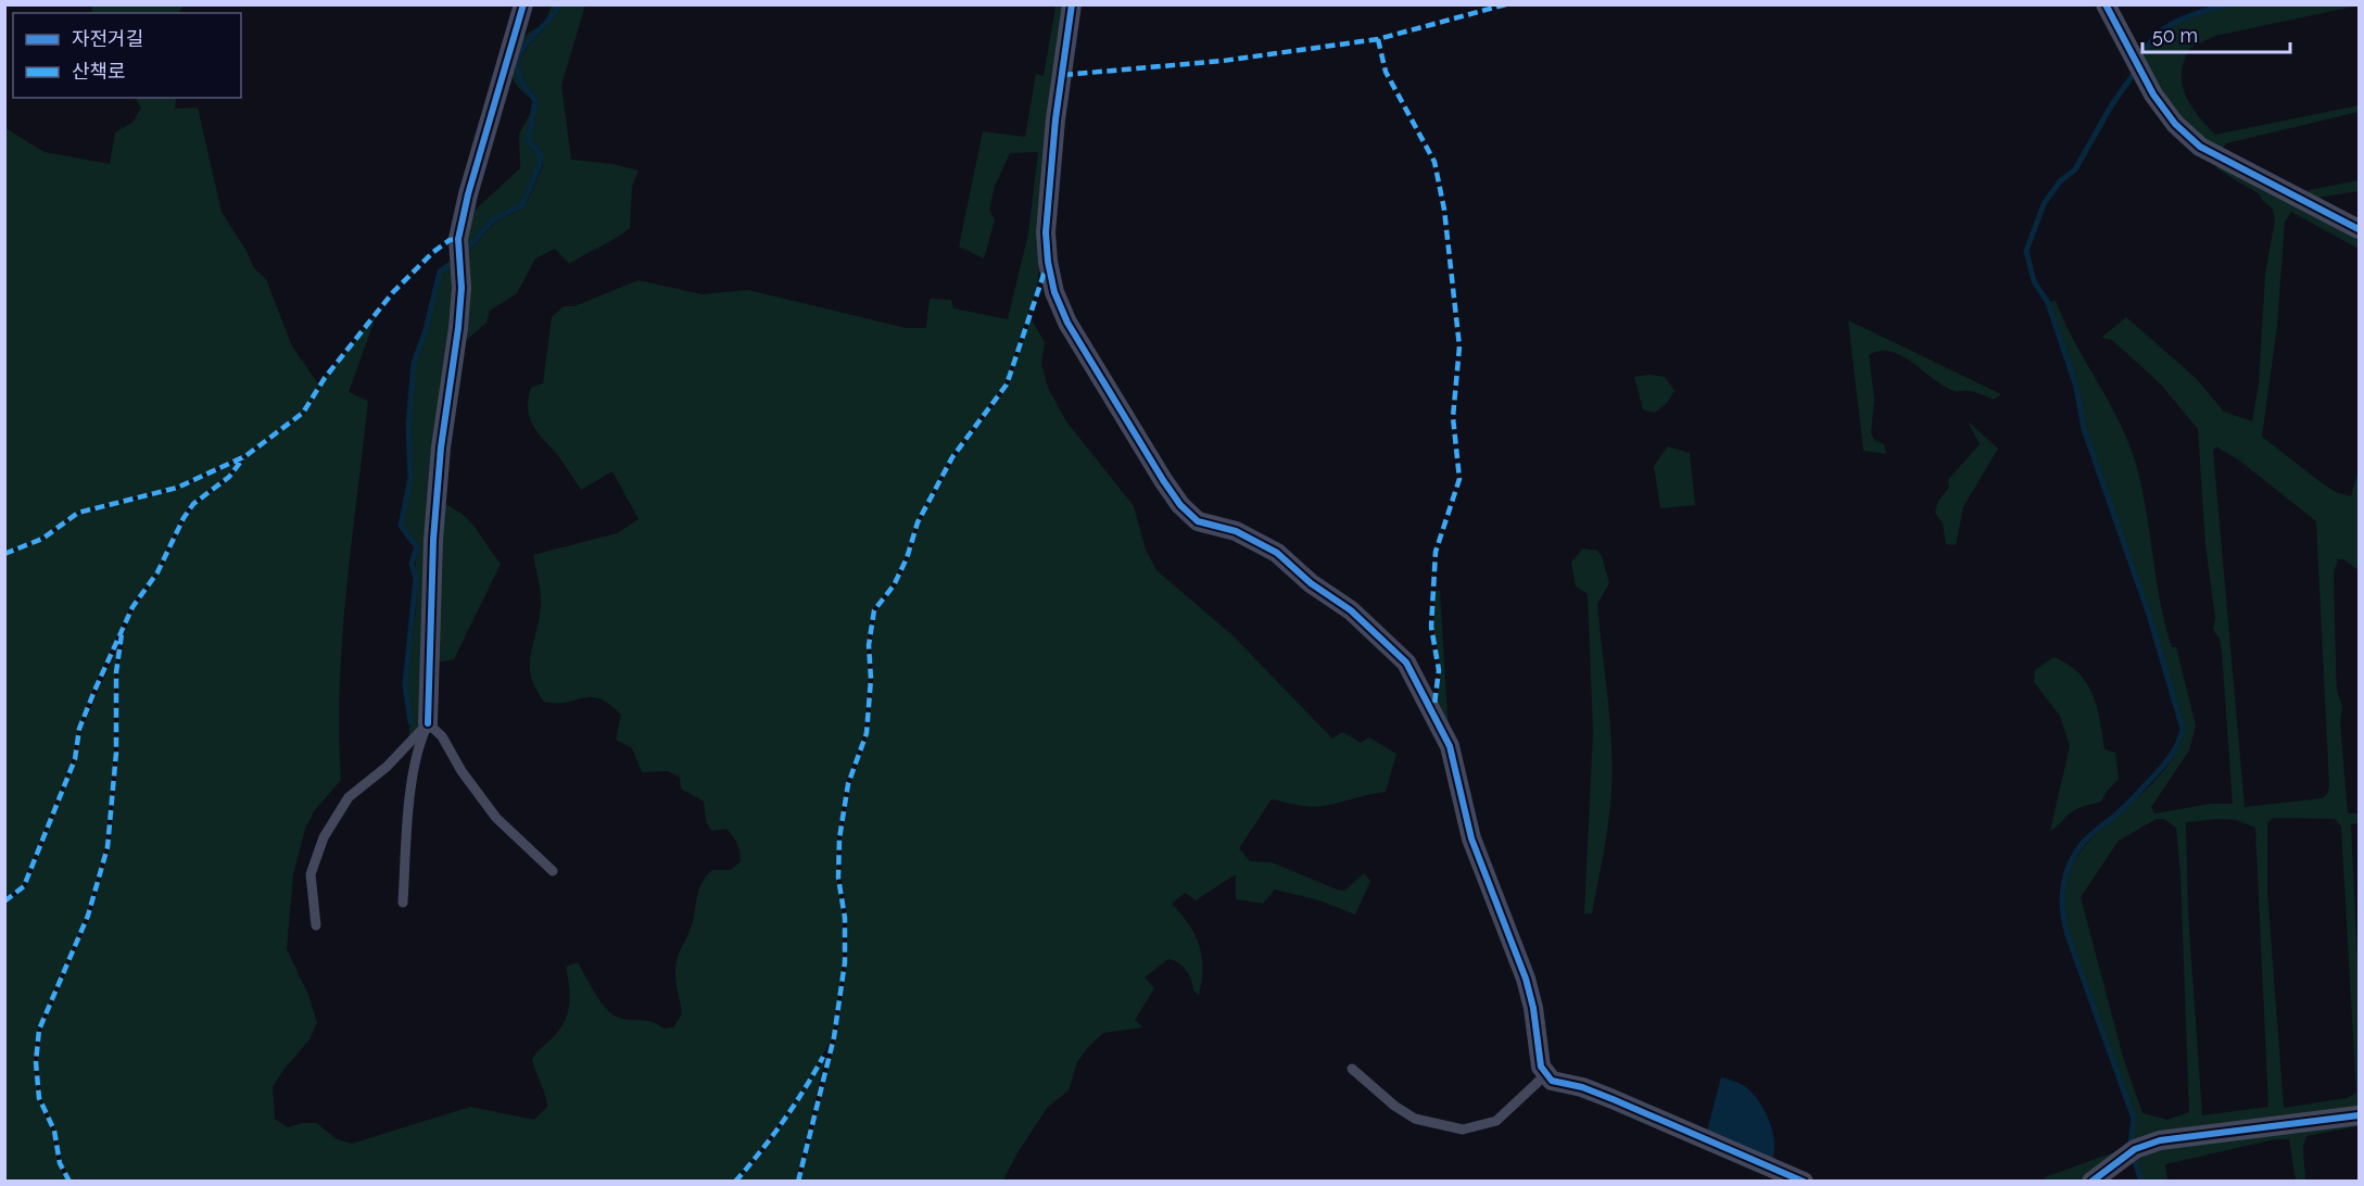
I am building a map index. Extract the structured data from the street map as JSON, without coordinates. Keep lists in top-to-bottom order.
{
  "legend": ["자전거길", "산책로"],
  "scale_bar": "50 m"
}
